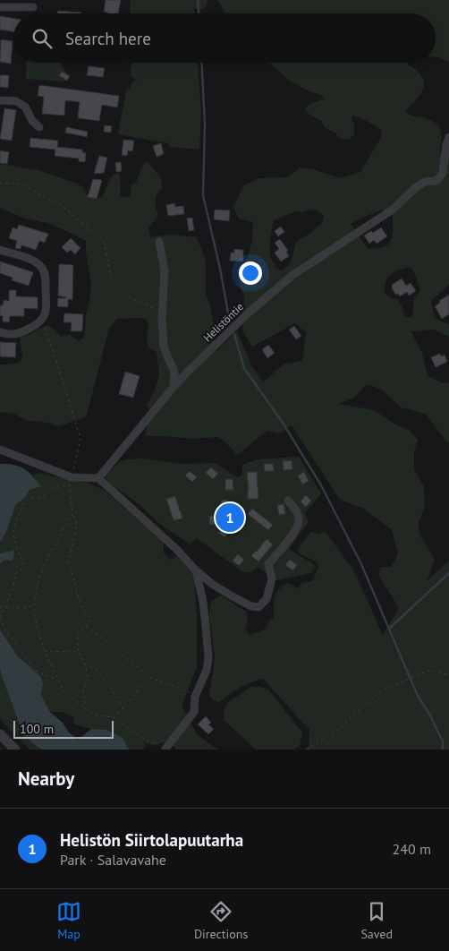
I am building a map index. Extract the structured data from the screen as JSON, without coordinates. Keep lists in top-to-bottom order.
{
  "streets": {
    "street": ["Helistöntie"]
  },
  "scale_bar": "100 m",
  "page": {
    "search": "Search here",
    "pins": "1",
    "scale": "100 m",
    "heading": "Nearby",
    "list": [
      {
        "mark": "1",
        "name": "Helistön Siirtolapuutarha",
        "note": "Park · Salavavahe",
        "value": "240 m"
      }
    ],
    "nav": ["Map", "Directions", "Saved"]
  }
}
